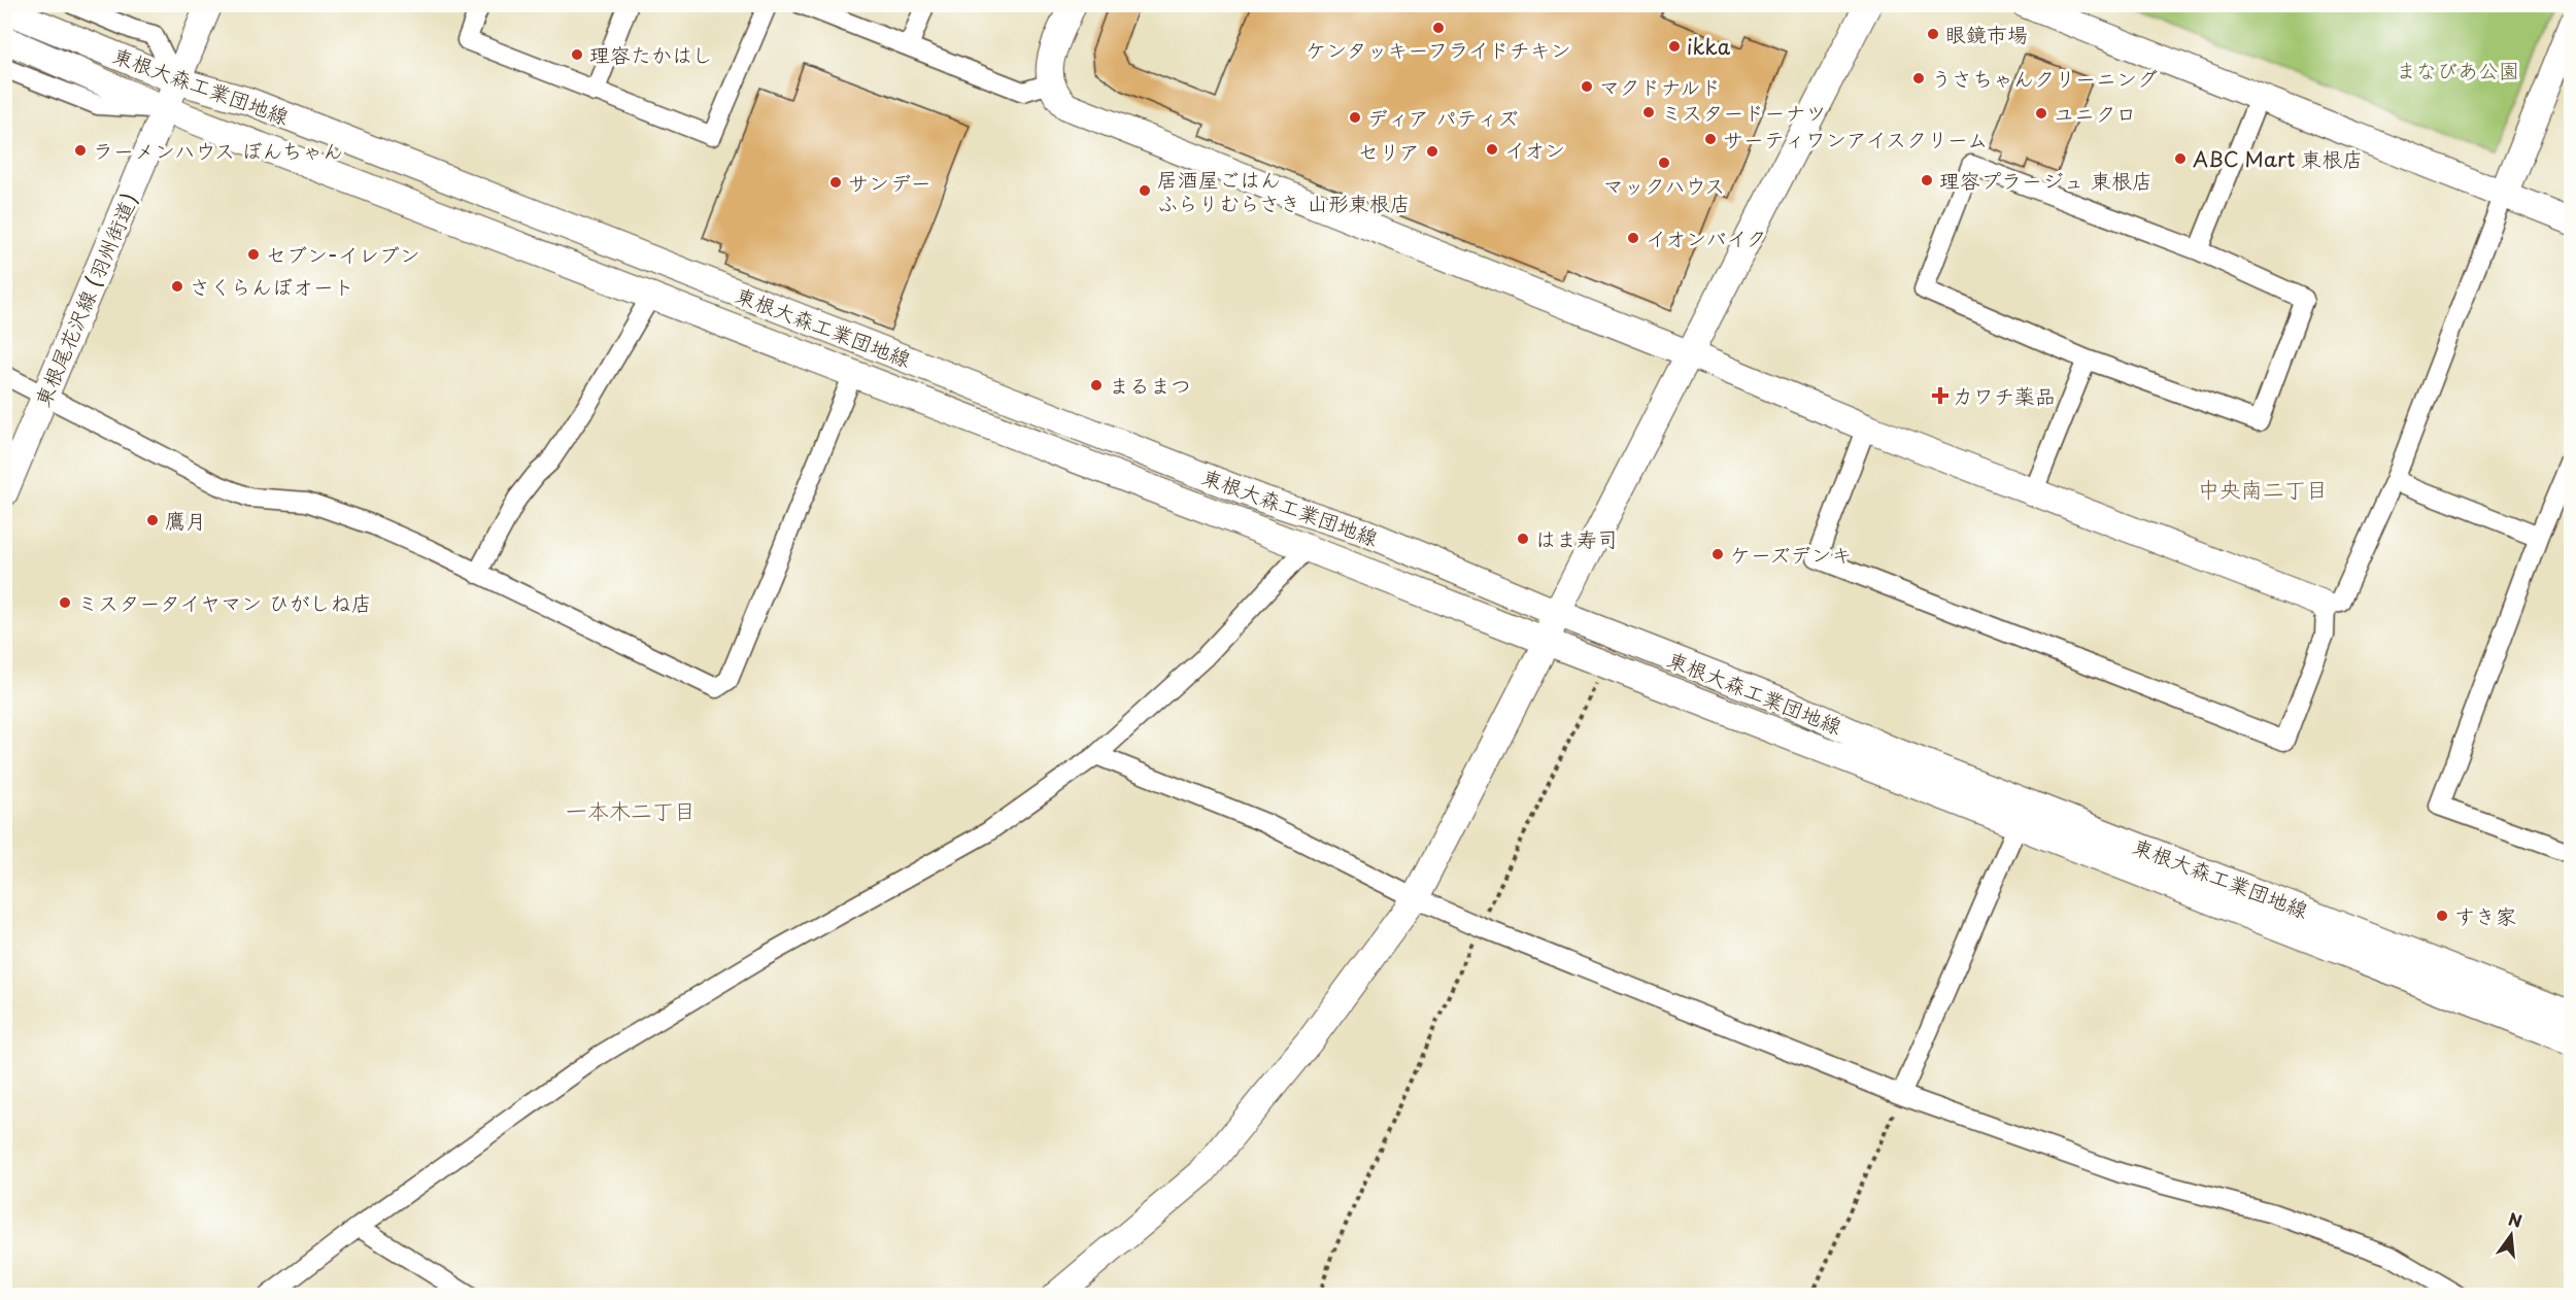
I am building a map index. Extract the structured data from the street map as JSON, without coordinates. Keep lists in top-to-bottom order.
{
  "streets": {
    "main road": ["東根大森工業団地線", "東根尾花沢線 (羽州街道)"]
  },
  "crossings": [
    ["東根大森工業団地線", "東根尾花沢線 (羽州街道)"]
  ],
  "districts": ["中央南二丁目", "一本木二丁目"],
  "parks": ["まなびあ公園"],
  "places": {
    "other": [
      "ケンタッキーフライドチキン",
      "眼鏡市場",
      "ikka",
      "理容たかはし",
      "うさちゃんクリーニング",
      "マクドナルド",
      "ミスタードーナツ",
      "ユニクロ",
      "ディア パティズ",
      "サーティワンアイスクリーム",
      "イオン",
      "ラーメンハウス ぼんちゃん",
      "セリア",
      "ABC Mart 東根店",
      "マックハウス",
      "理容プラージュ 東根店",
      "サンデー",
      "居酒屋ごはん ふらりむらさき 山形東根店",
      "イオンバイク",
      "セブン-イレブン",
      "さくらんぼオート",
      "まるまつ",
      "鷹月",
      "はま寿司",
      "ケーズデンキ",
      "ミスタータイヤマン ひがしね店",
      "すき家"
    ],
    "health": ["カワチ薬品"]
  },
  "north": "top"
}
